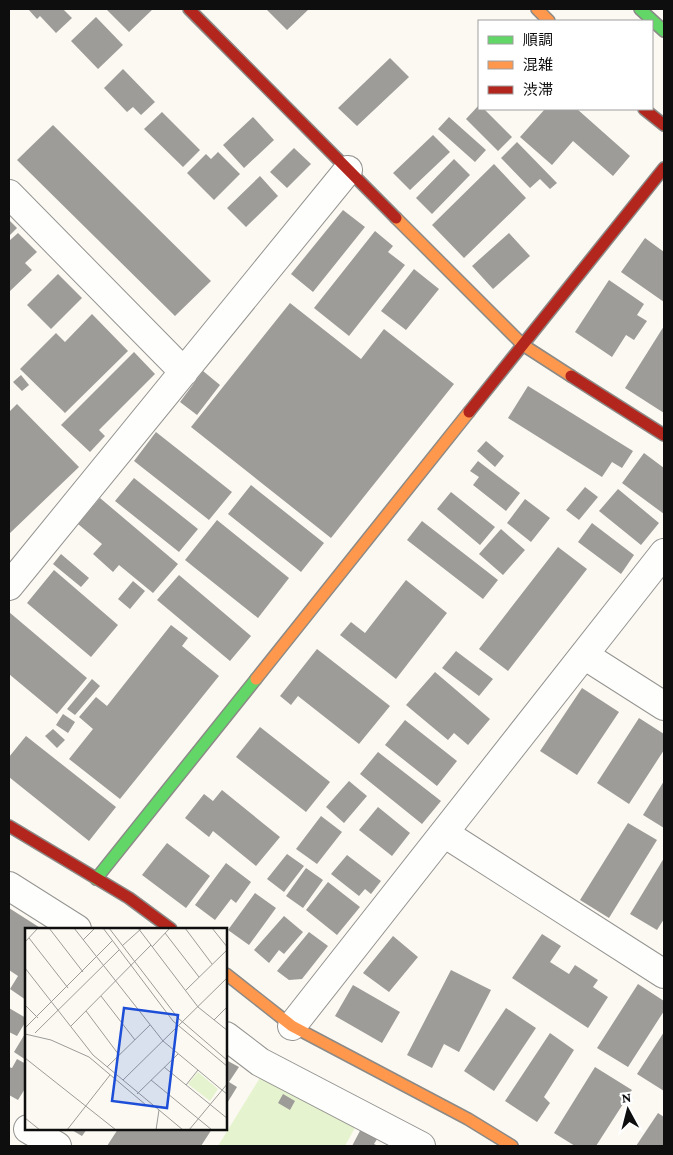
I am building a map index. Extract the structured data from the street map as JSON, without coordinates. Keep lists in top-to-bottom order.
{
  "legend": ["順調", "混雑", "渋滞"],
  "north": "top"
}
